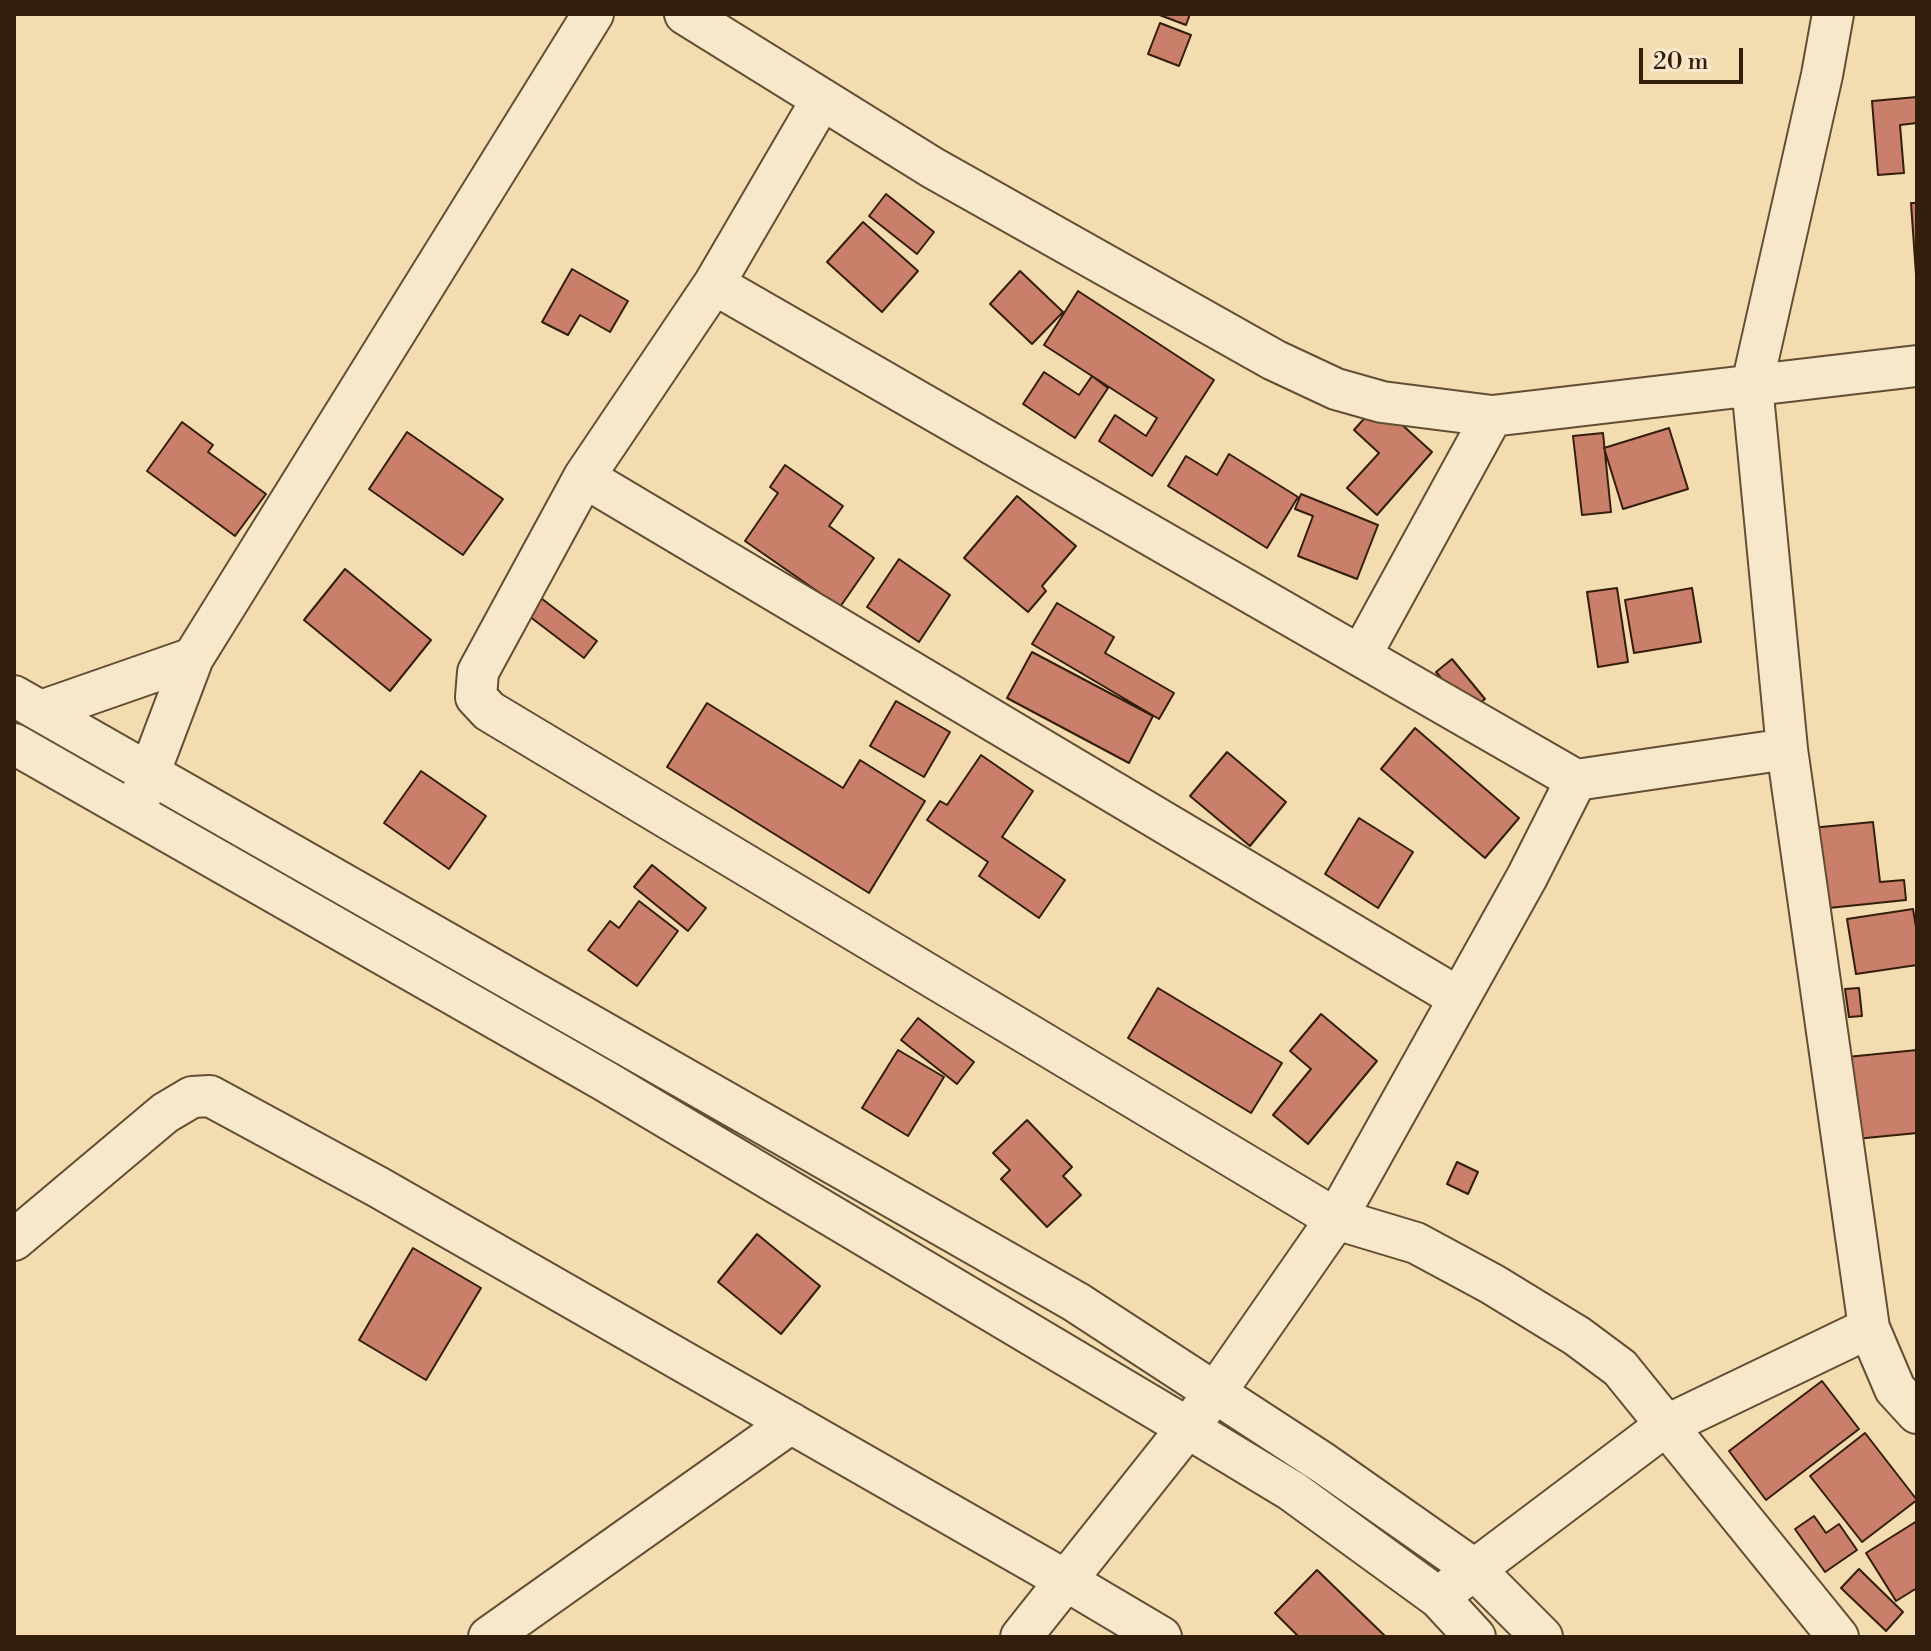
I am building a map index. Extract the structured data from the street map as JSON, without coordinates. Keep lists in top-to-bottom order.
{
  "scale_bar": "20 m"
}
